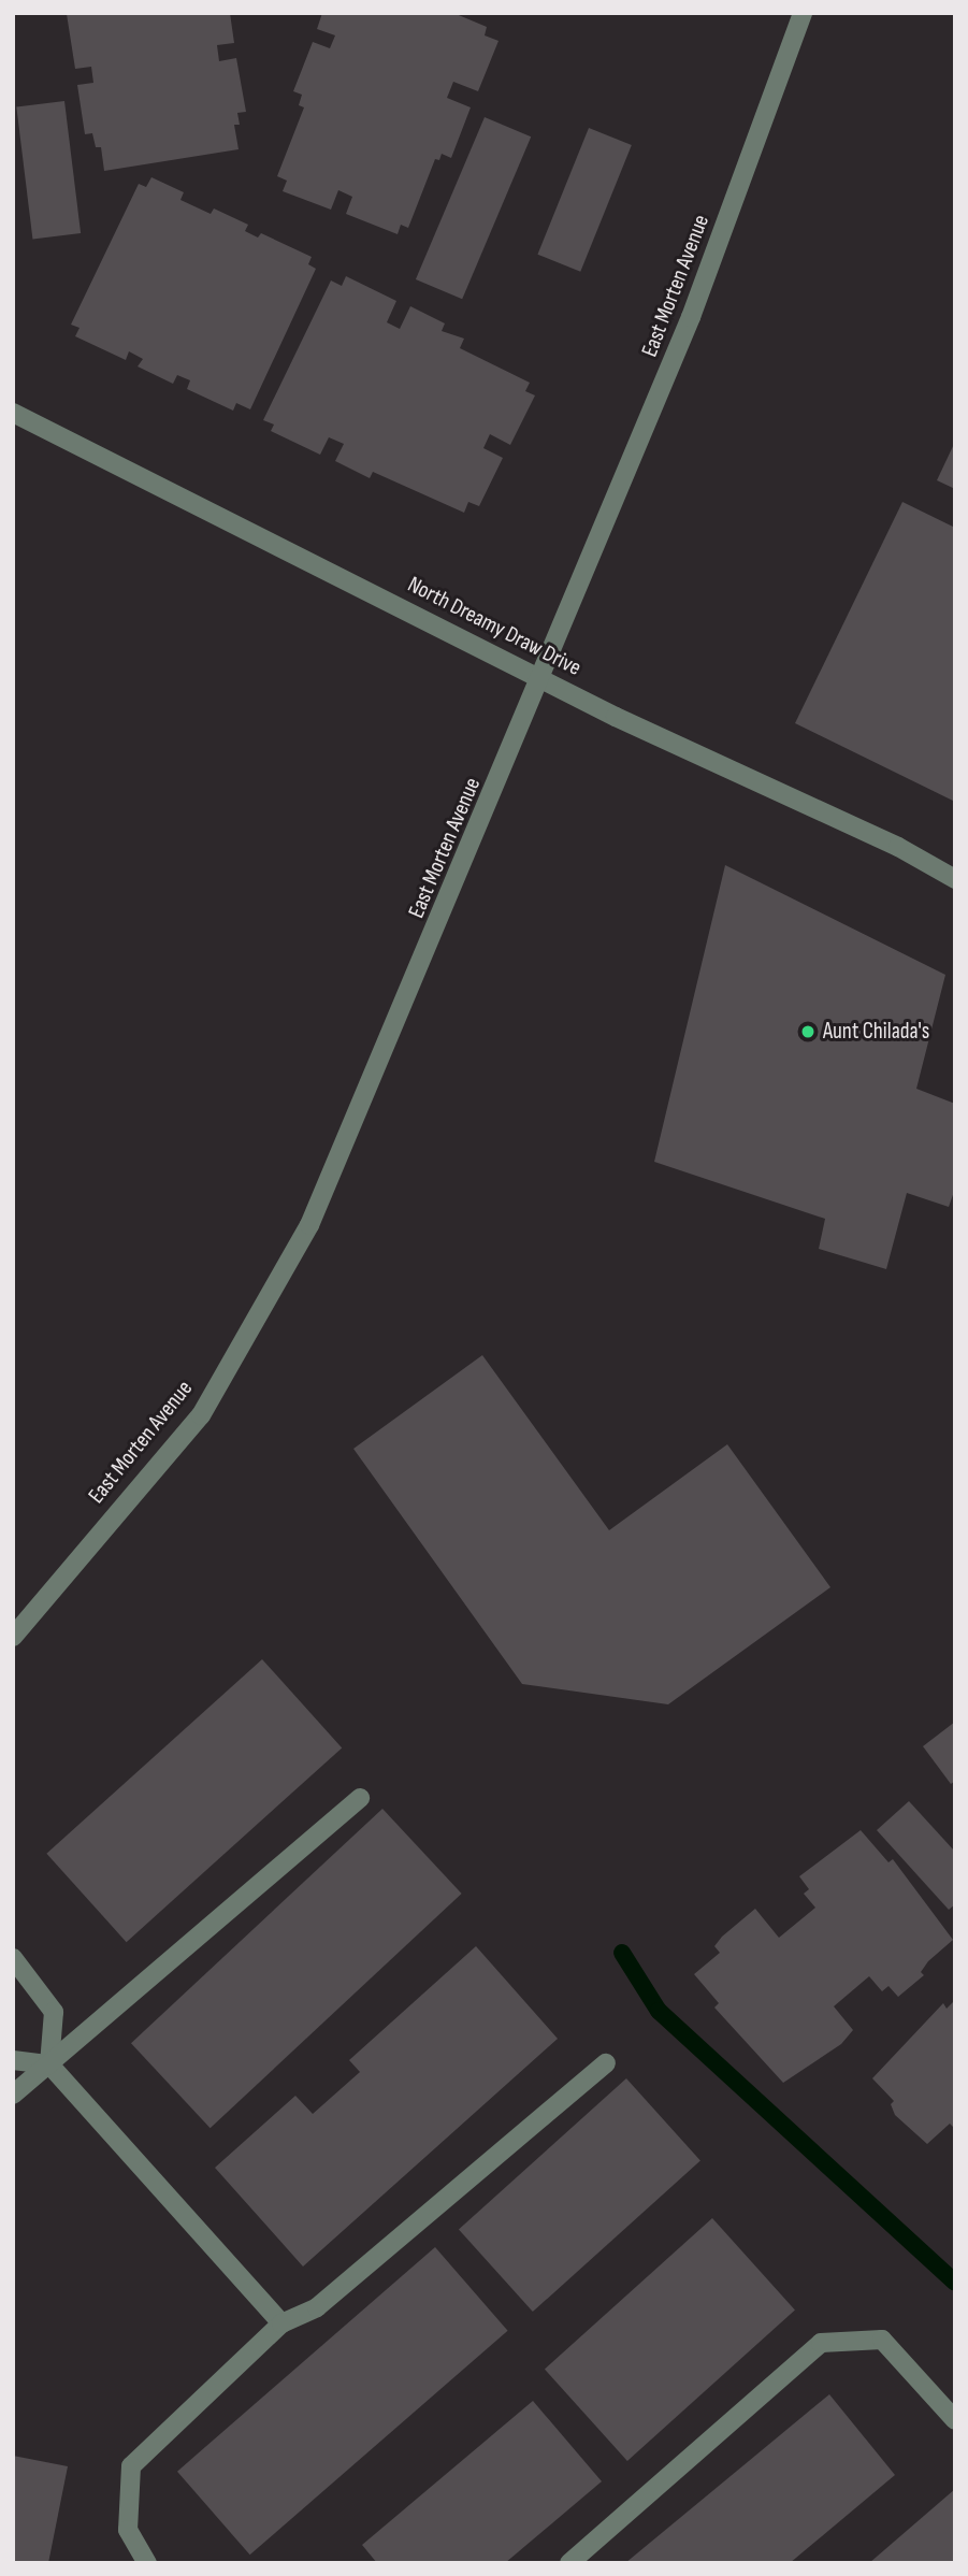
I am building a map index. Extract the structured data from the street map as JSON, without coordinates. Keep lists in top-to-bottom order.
{
  "streets": {
    "street": ["East Morten Avenue", "North Dreamy Draw Drive"]
  },
  "crossings": [
    ["East Morten Avenue", "North Dreamy Draw Drive"]
  ],
  "places": ["Aunt Chilada's"]
}
